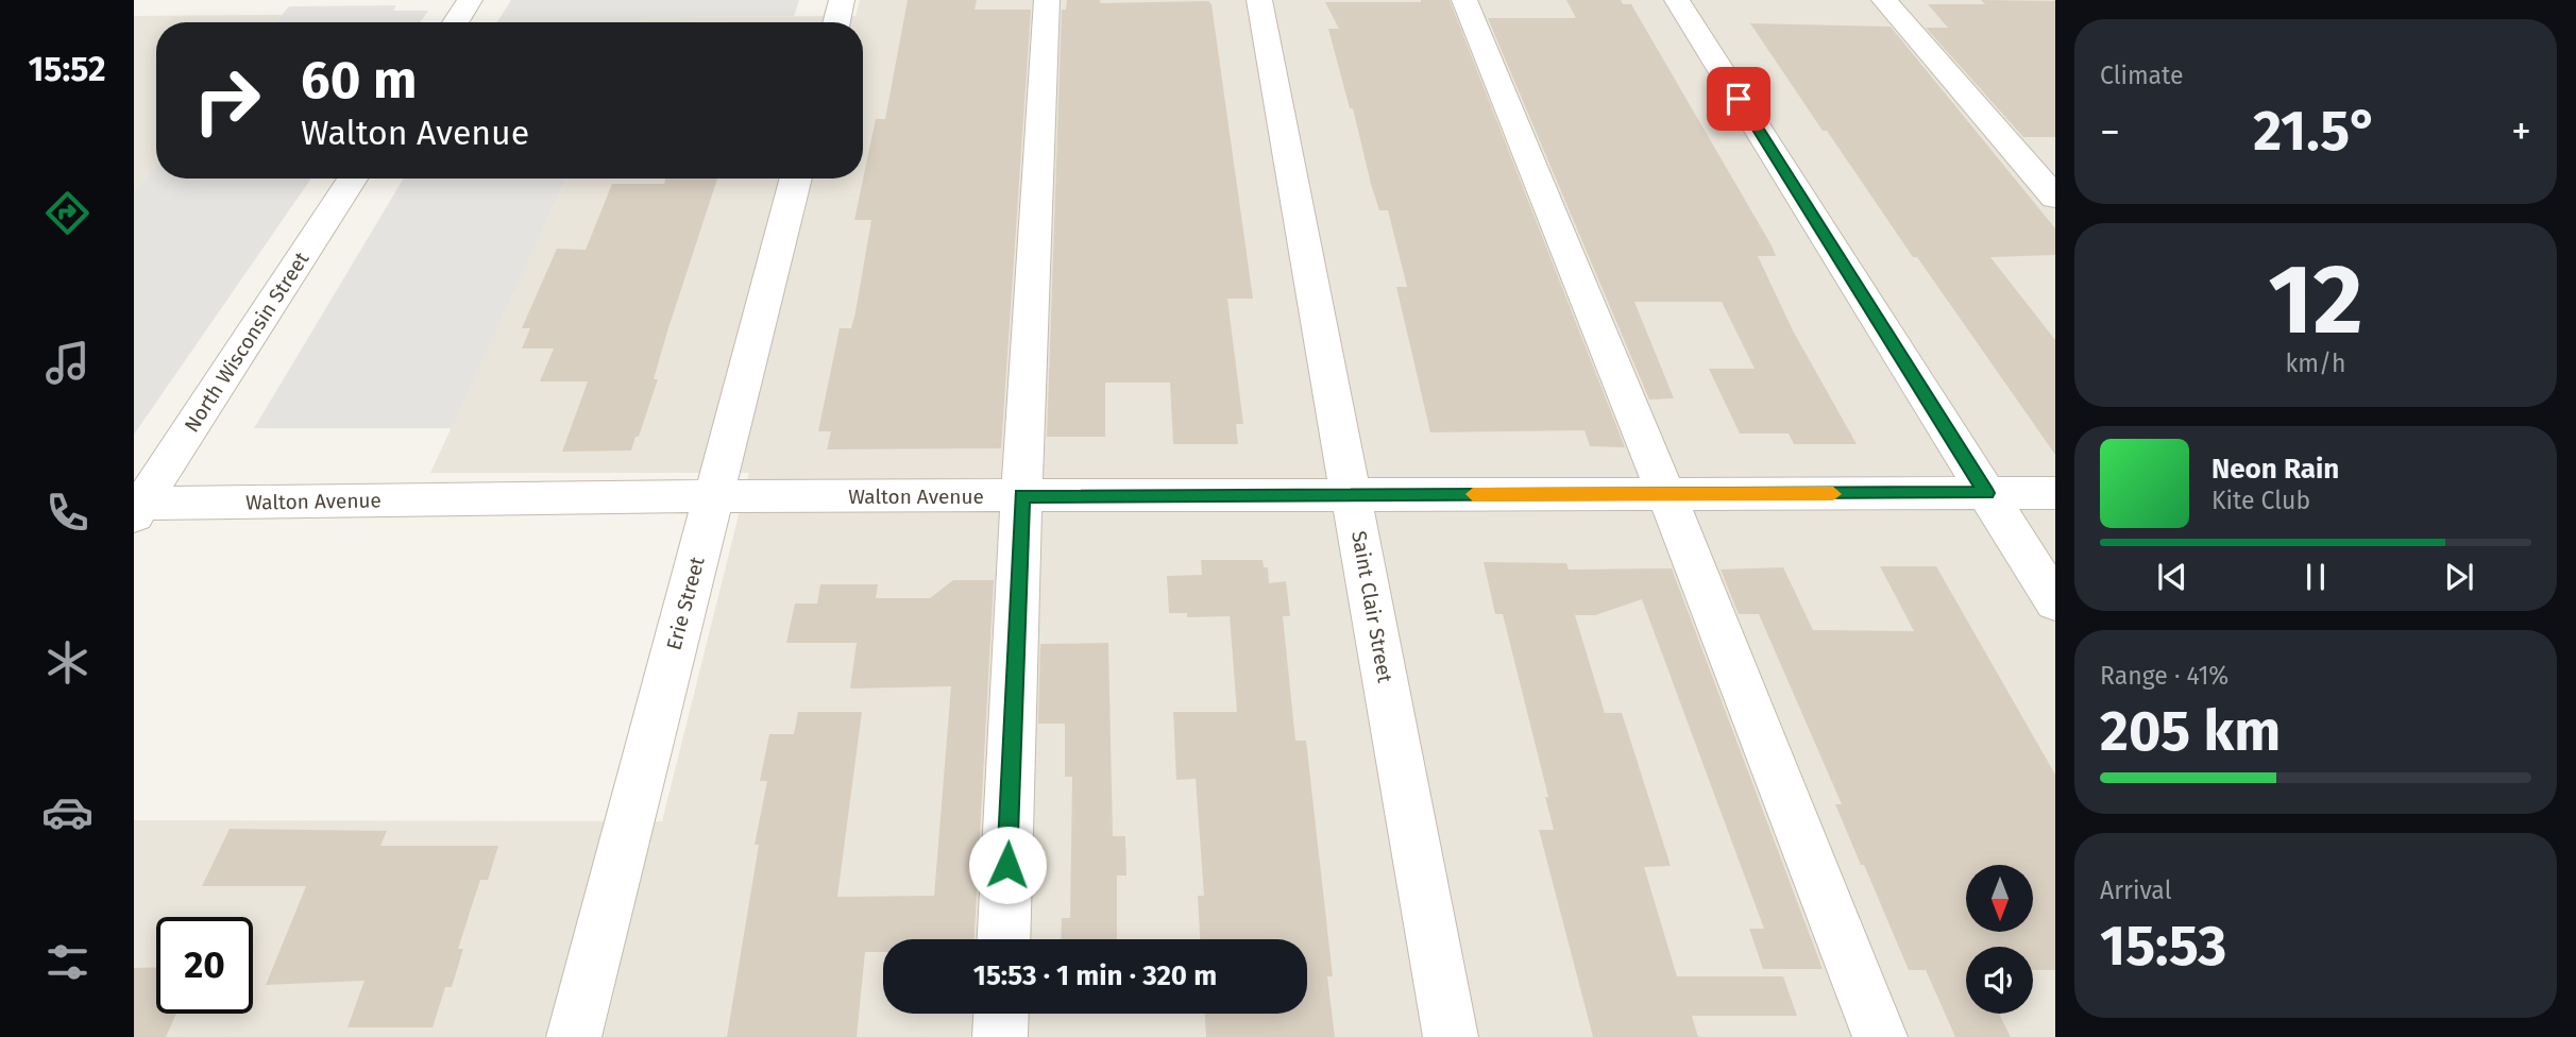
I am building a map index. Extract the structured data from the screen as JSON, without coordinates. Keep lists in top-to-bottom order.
{
  "streets": {
    "street": [
      "North Wisconsin Street",
      "Walton Avenue",
      "Erie Street",
      "Saint Clair Street"
    ]
  },
  "crossings": [
    ["North Wisconsin Street", "Walton Avenue"],
    ["Walton Avenue", "Erie Street"],
    ["Walton Avenue", "Saint Clair Street"]
  ],
  "north": "bottom",
  "page": {
    "tabs": "15:52",
    "tile": [
      "Climate",
      ["12", "km/h"],
      ["Range · 41%", "205 km"],
      ["Arrival", "15:53"]
    ],
    "turn": ["60 m", "Walton Avenue"],
    "heat": ["−", "21.5°", "+"],
    "song": ["Neon Rain", "Kite Club"],
    "limit": "20",
    "trip": "15:53 · 1 min · 320 m"
  }
}
